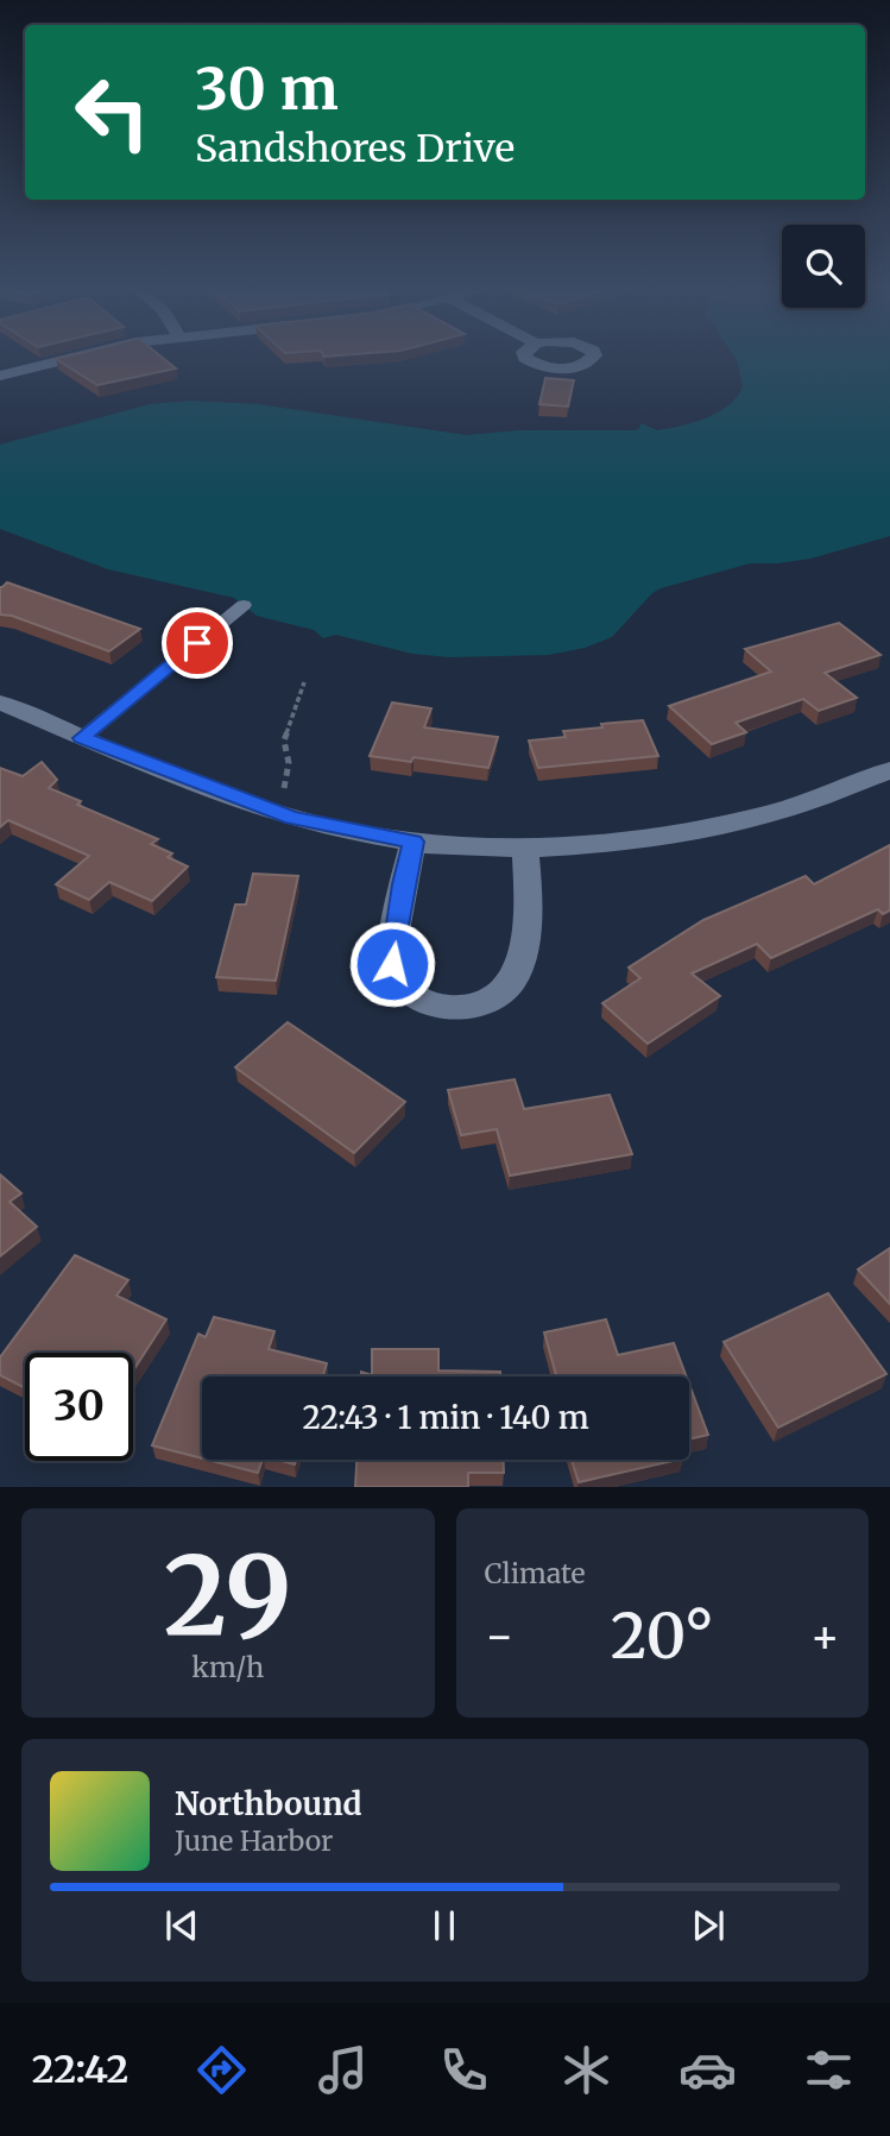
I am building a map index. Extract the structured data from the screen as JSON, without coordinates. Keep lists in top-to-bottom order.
{
  "page": {
    "turn": ["30 m", "Sandshores Drive"],
    "limit": "30",
    "trip": "22:43 · 1 min · 140 m",
    "tile": [
      ["29", "km/h"],
      "Climate"
    ],
    "heat": ["−", "20°", "+"],
    "song": ["Northbound", "June Harbor"],
    "tabs": "22:42"
  }
}
